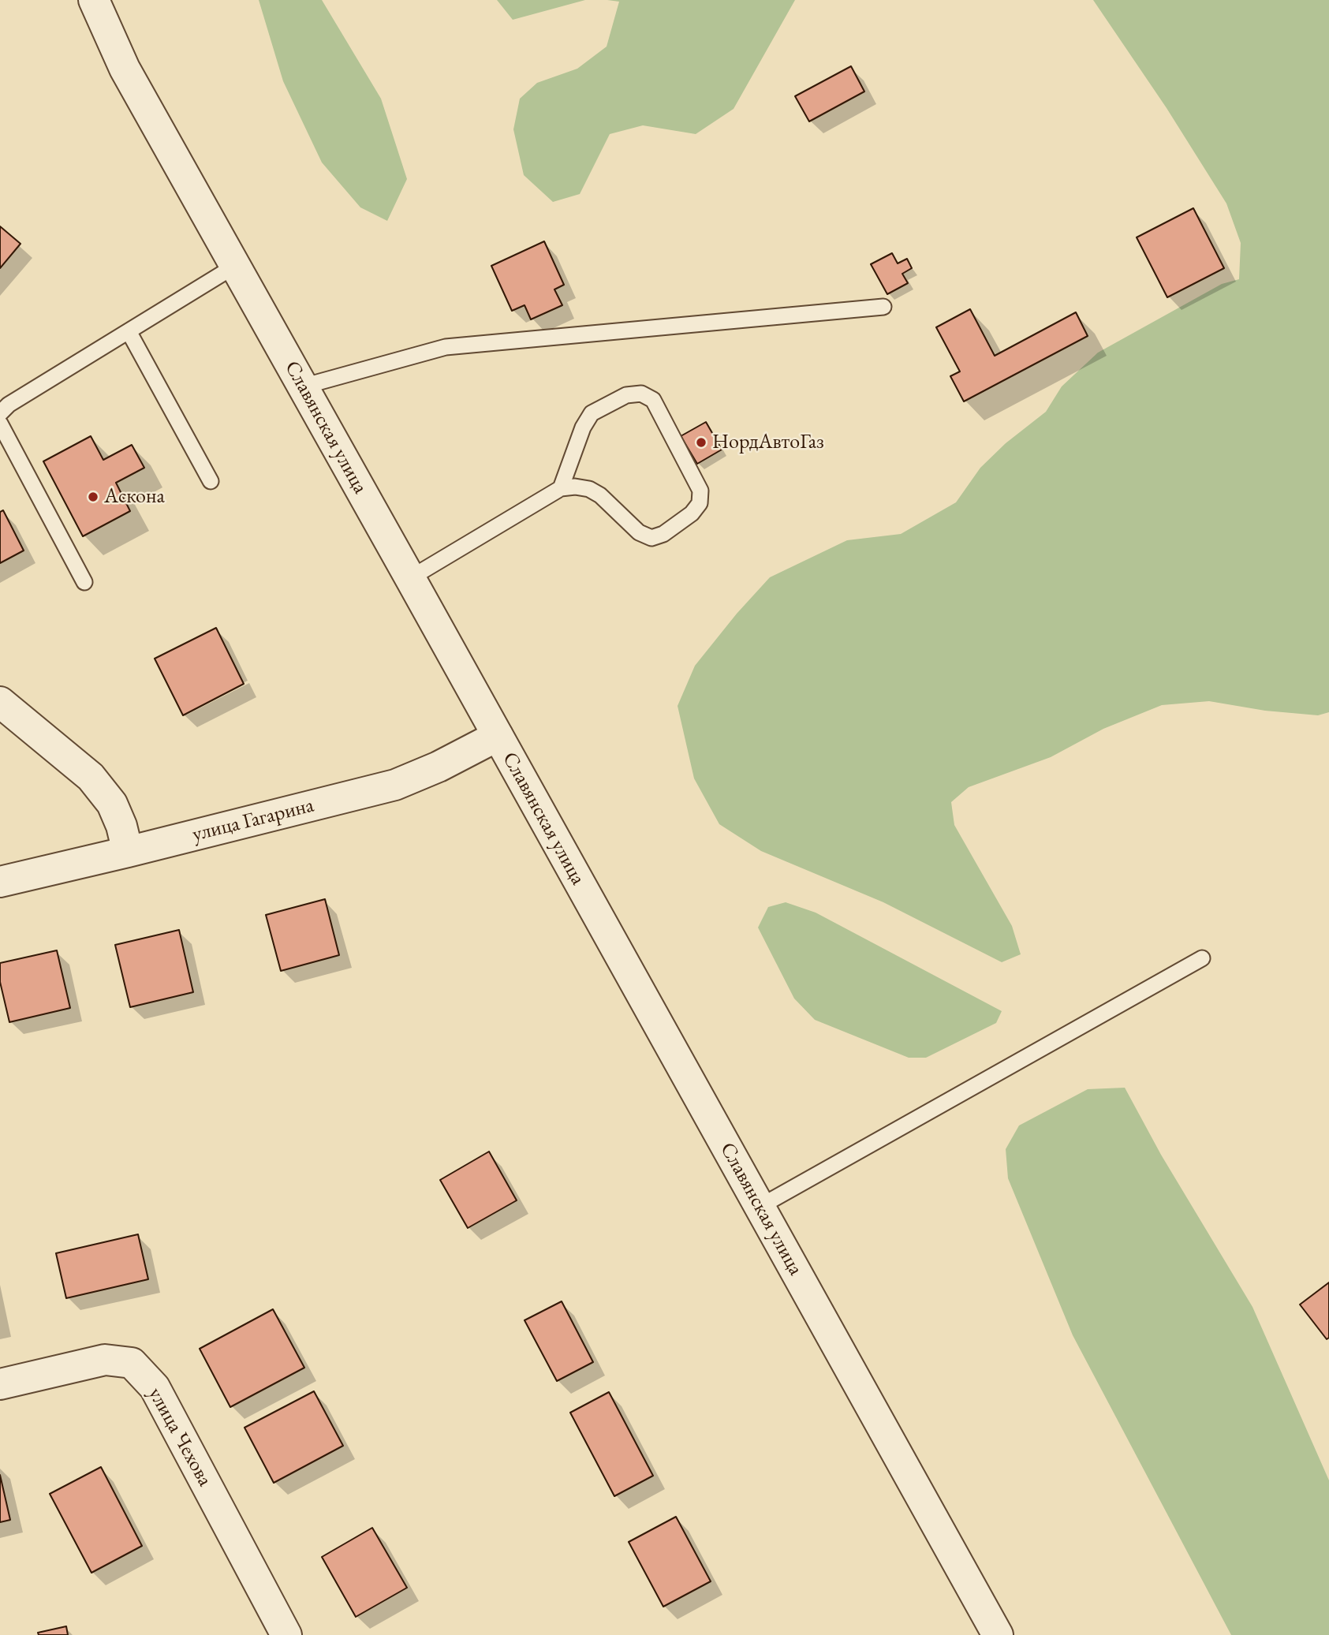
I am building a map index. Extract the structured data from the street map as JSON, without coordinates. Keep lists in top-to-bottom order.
{
  "streets": {
    "street": ["Славянская улица", "улица Гагарина", "улица Чехова"]
  },
  "crossings": [
    ["Славянская улица", "улица Гагарина"]
  ],
  "places": ["НордАвтоГаз", "Аскона"]
}
